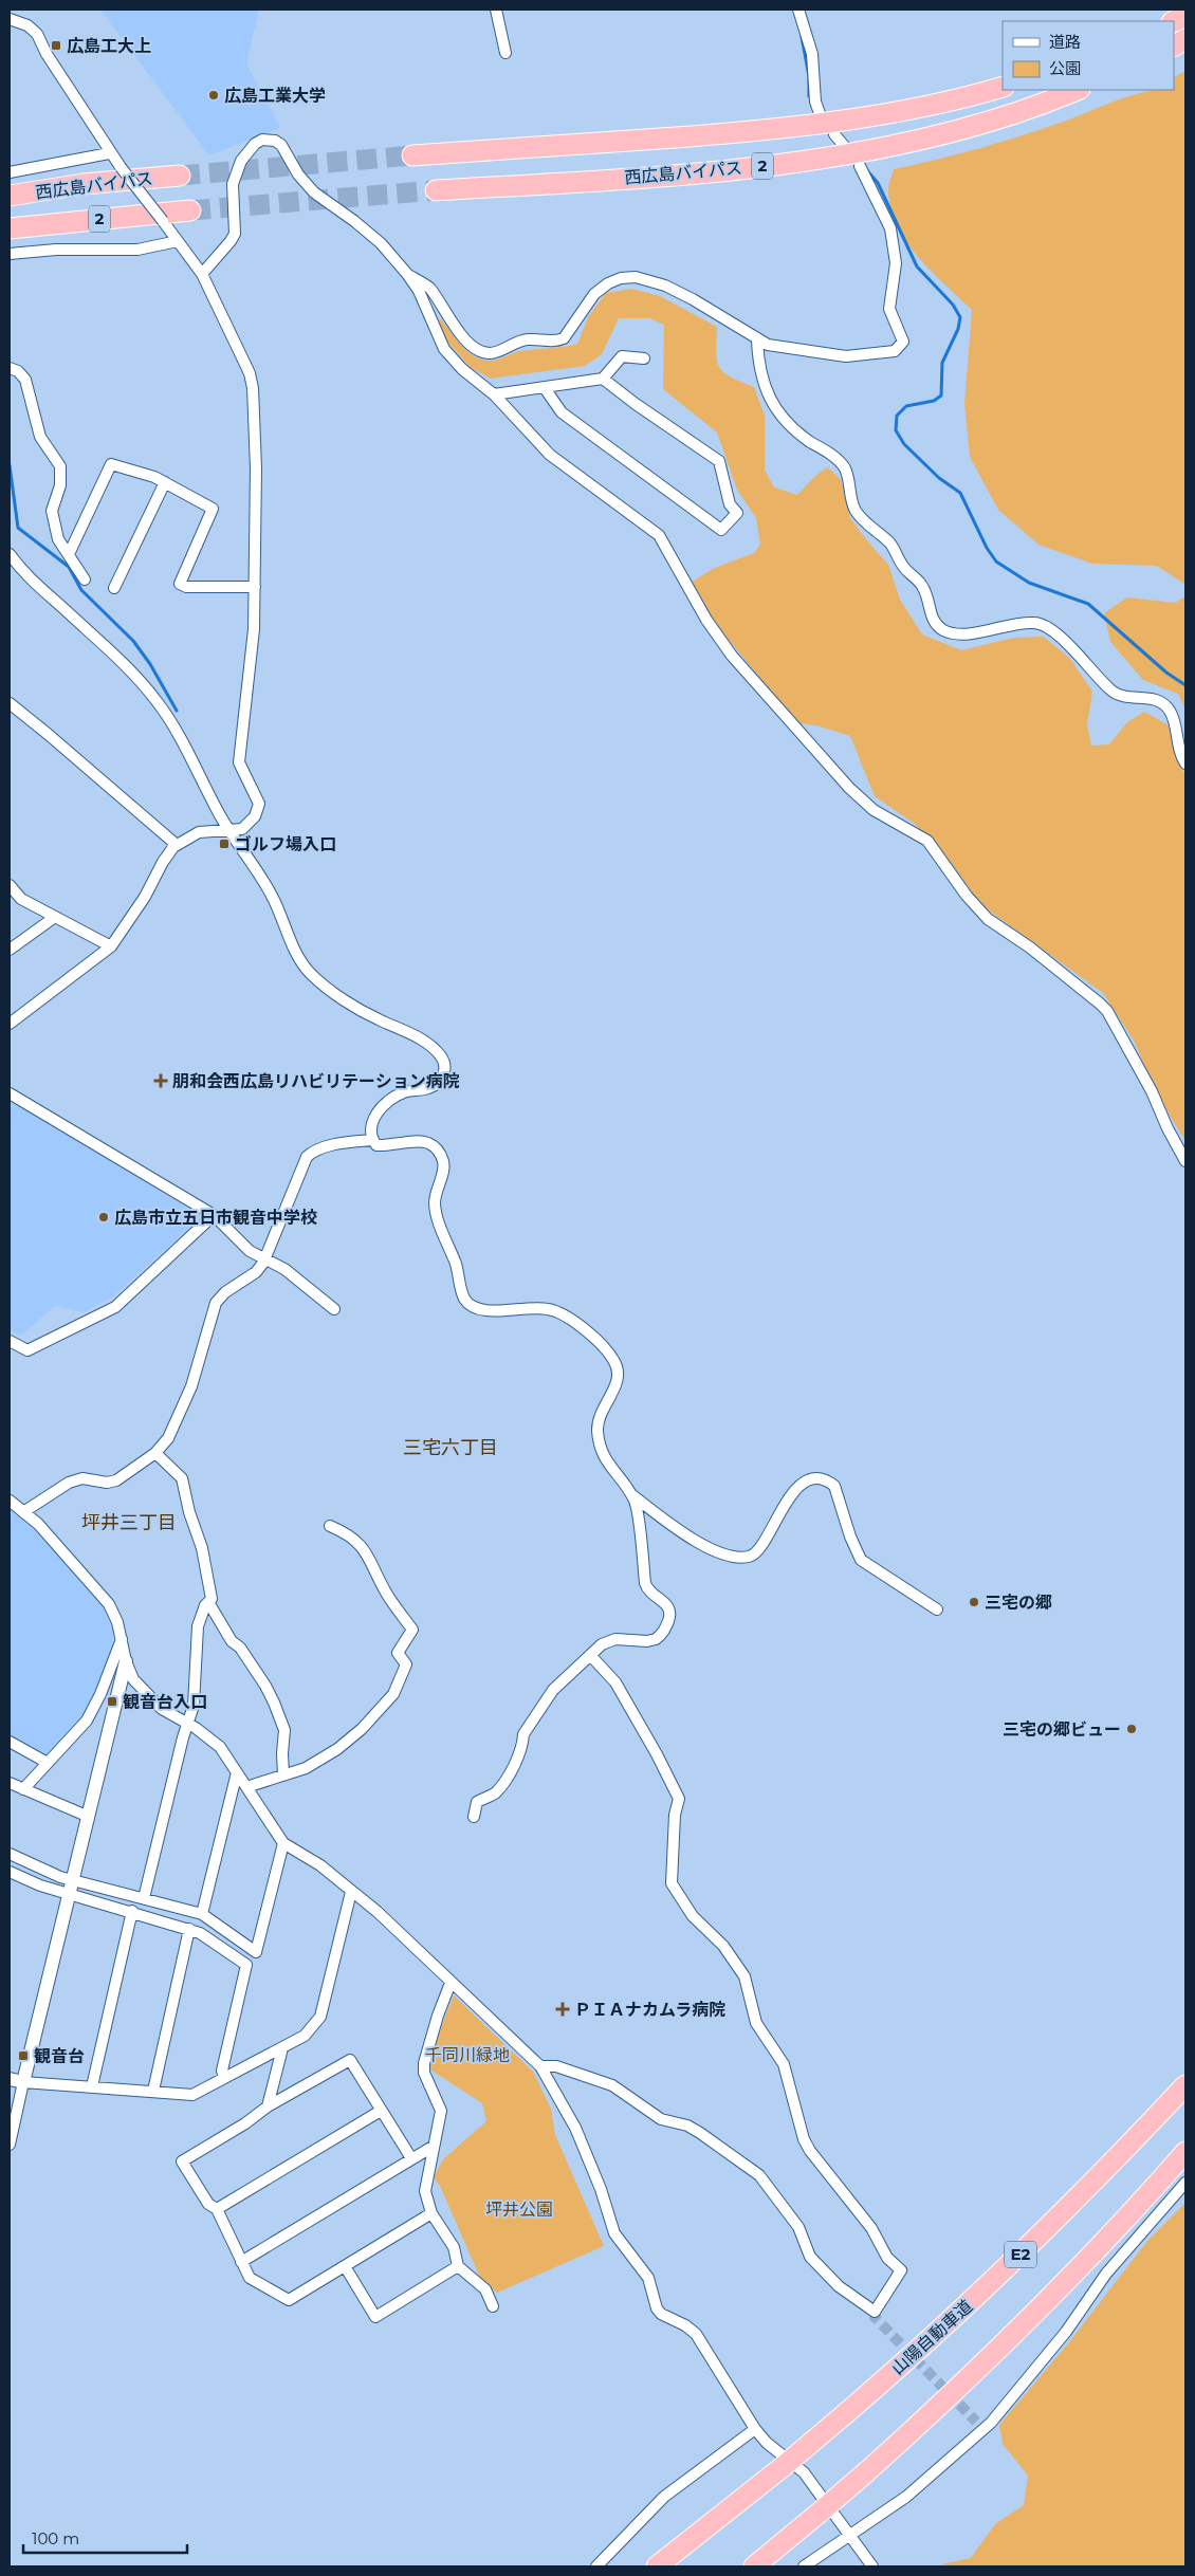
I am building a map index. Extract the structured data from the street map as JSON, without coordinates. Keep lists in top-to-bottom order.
{
  "streets": {
    "highway": [
      "2",
      "西広島バイパス",
      "E2",
      "山陽自動車道"
    ]
  },
  "districts": ["三宅六丁目", "坪井三丁目"],
  "parks": ["千同川緑地", "坪井公園"],
  "places": {
    "transit": [
      "広島工大上",
      "ゴルフ場入口",
      "観音台入口",
      "観音台"
    ],
    "other": [
      "広島工業大学",
      "広島市立五日市観音中学校",
      "三宅の郷",
      "三宅の郷ビュー"
    ],
    "health": ["朋和会西広島リハビリテーション病院", "ＰＩＡナカムラ病院"]
  },
  "legend": ["道路", "公園"],
  "scale_bar": "100 m"
}
